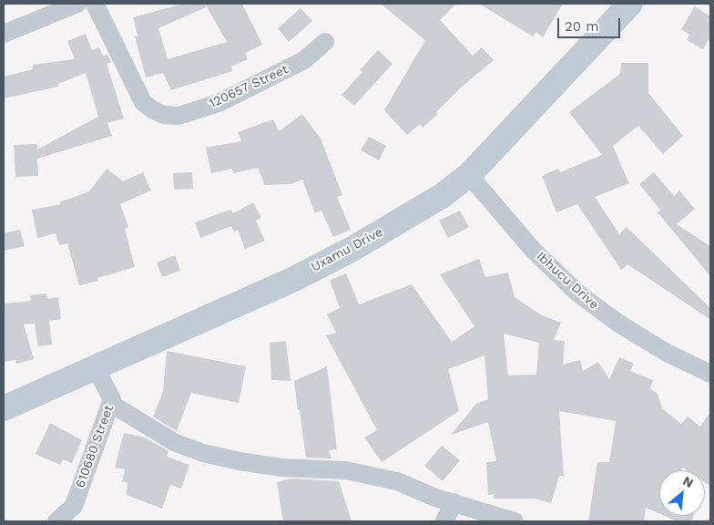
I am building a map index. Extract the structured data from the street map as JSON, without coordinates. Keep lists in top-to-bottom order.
{
  "streets": {
    "street": [
      "120657 Street",
      "Uxamu Drive",
      "Ibhucu Drive",
      "610680 Street"
    ]
  },
  "crossings": [
    ["Uxamu Drive", "Ibhucu Drive"],
    ["Uxamu Drive", "610680 Street"]
  ],
  "scale_bar": "20 m",
  "north": "top right"
}
